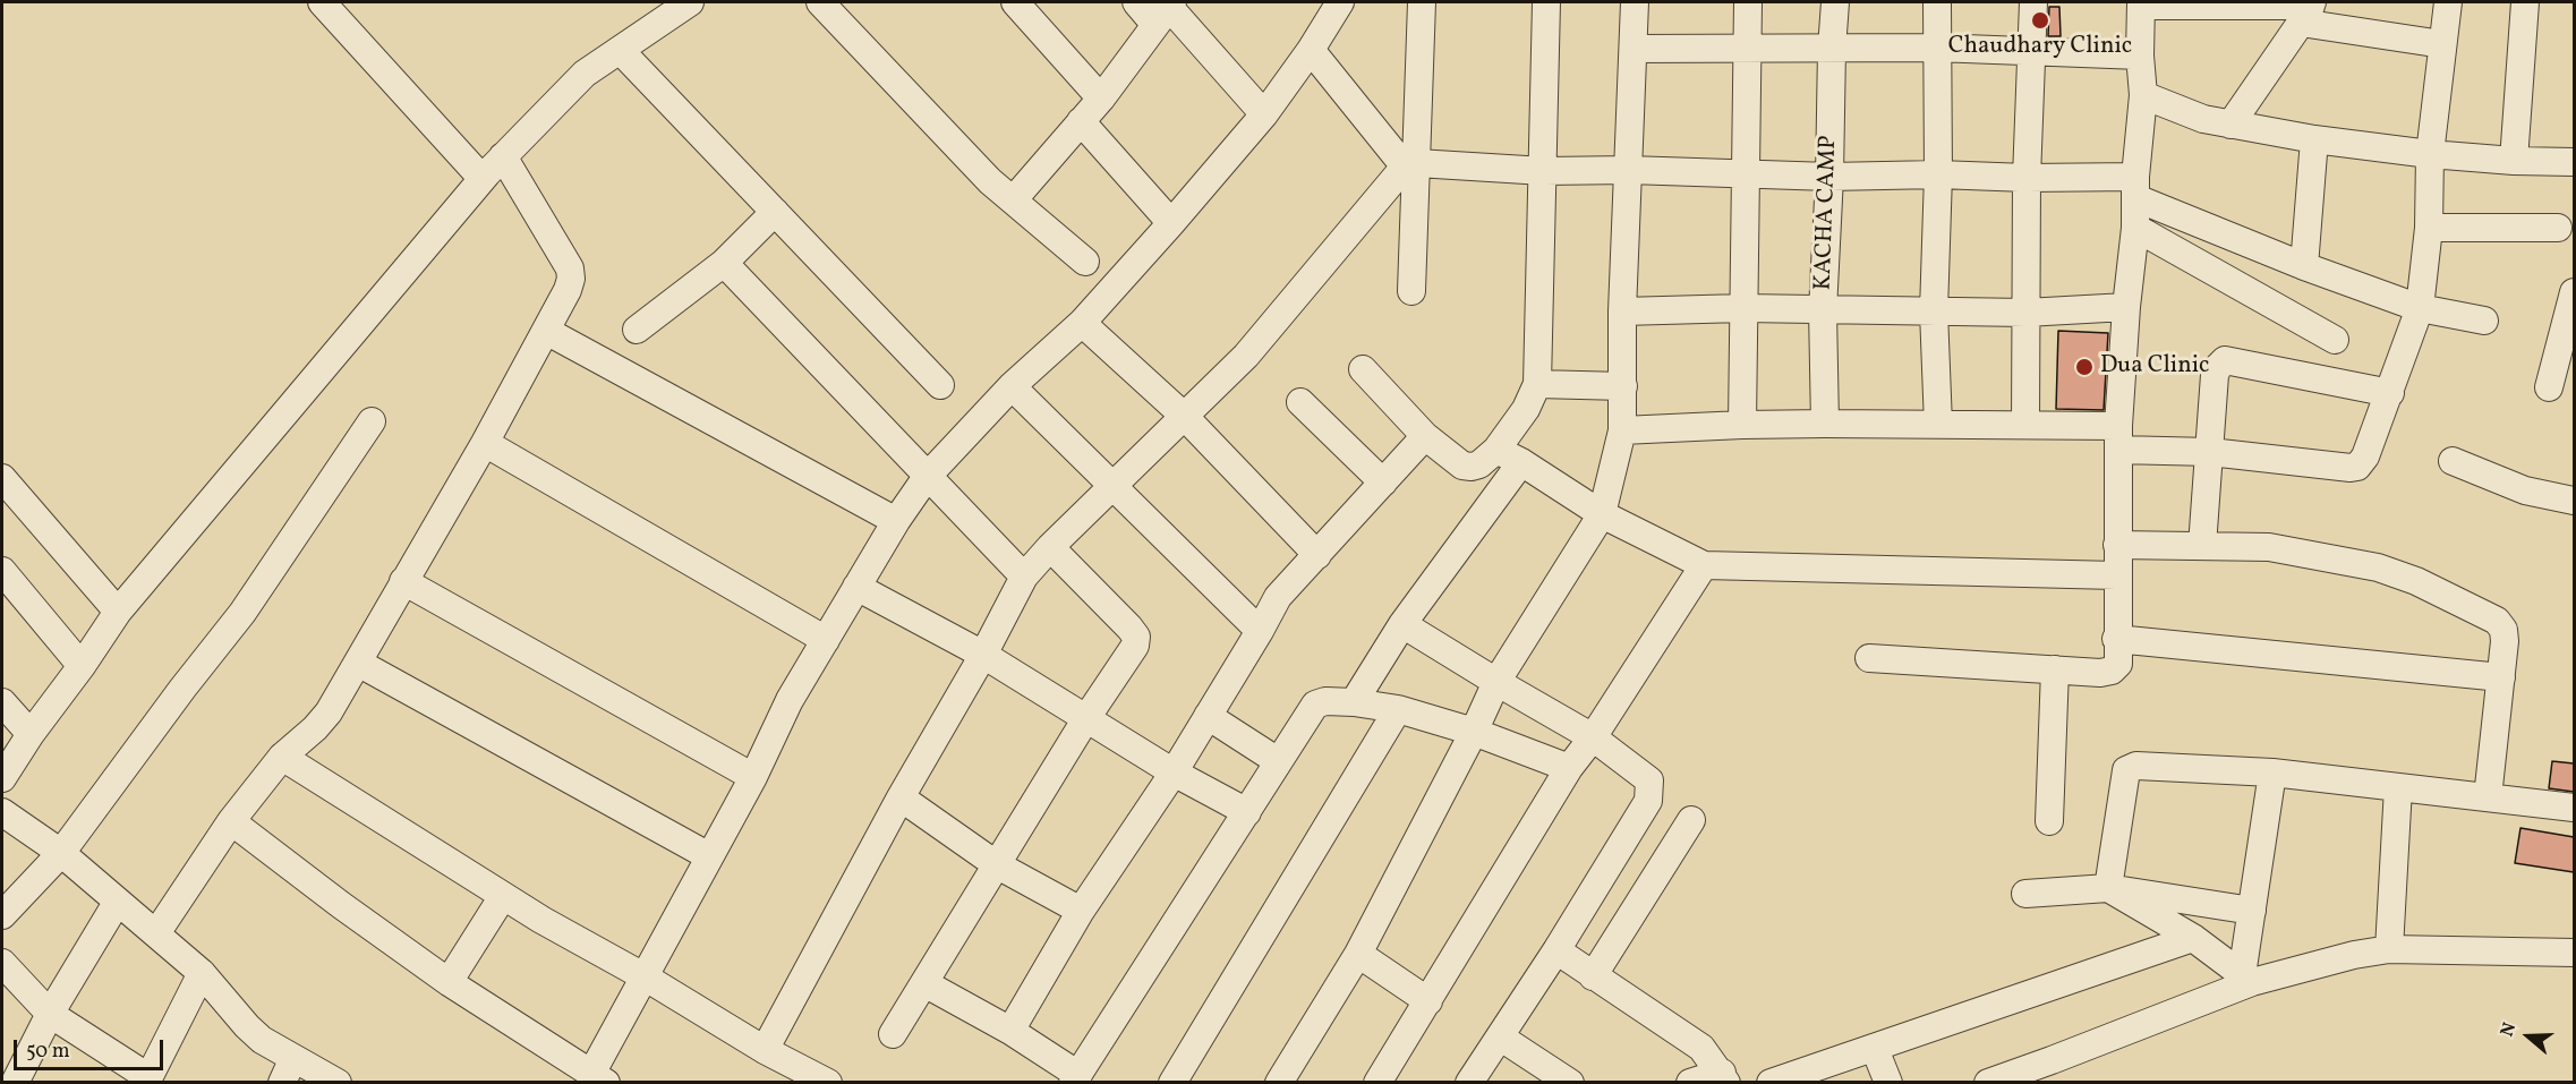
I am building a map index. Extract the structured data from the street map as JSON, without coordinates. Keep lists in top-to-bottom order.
{
  "streets": {
    "street": ["KACHA CAMP"]
  },
  "places": ["Chaudhary Clinic", "Dua Clinic"],
  "scale_bar": "50 m",
  "north": "left"
}
